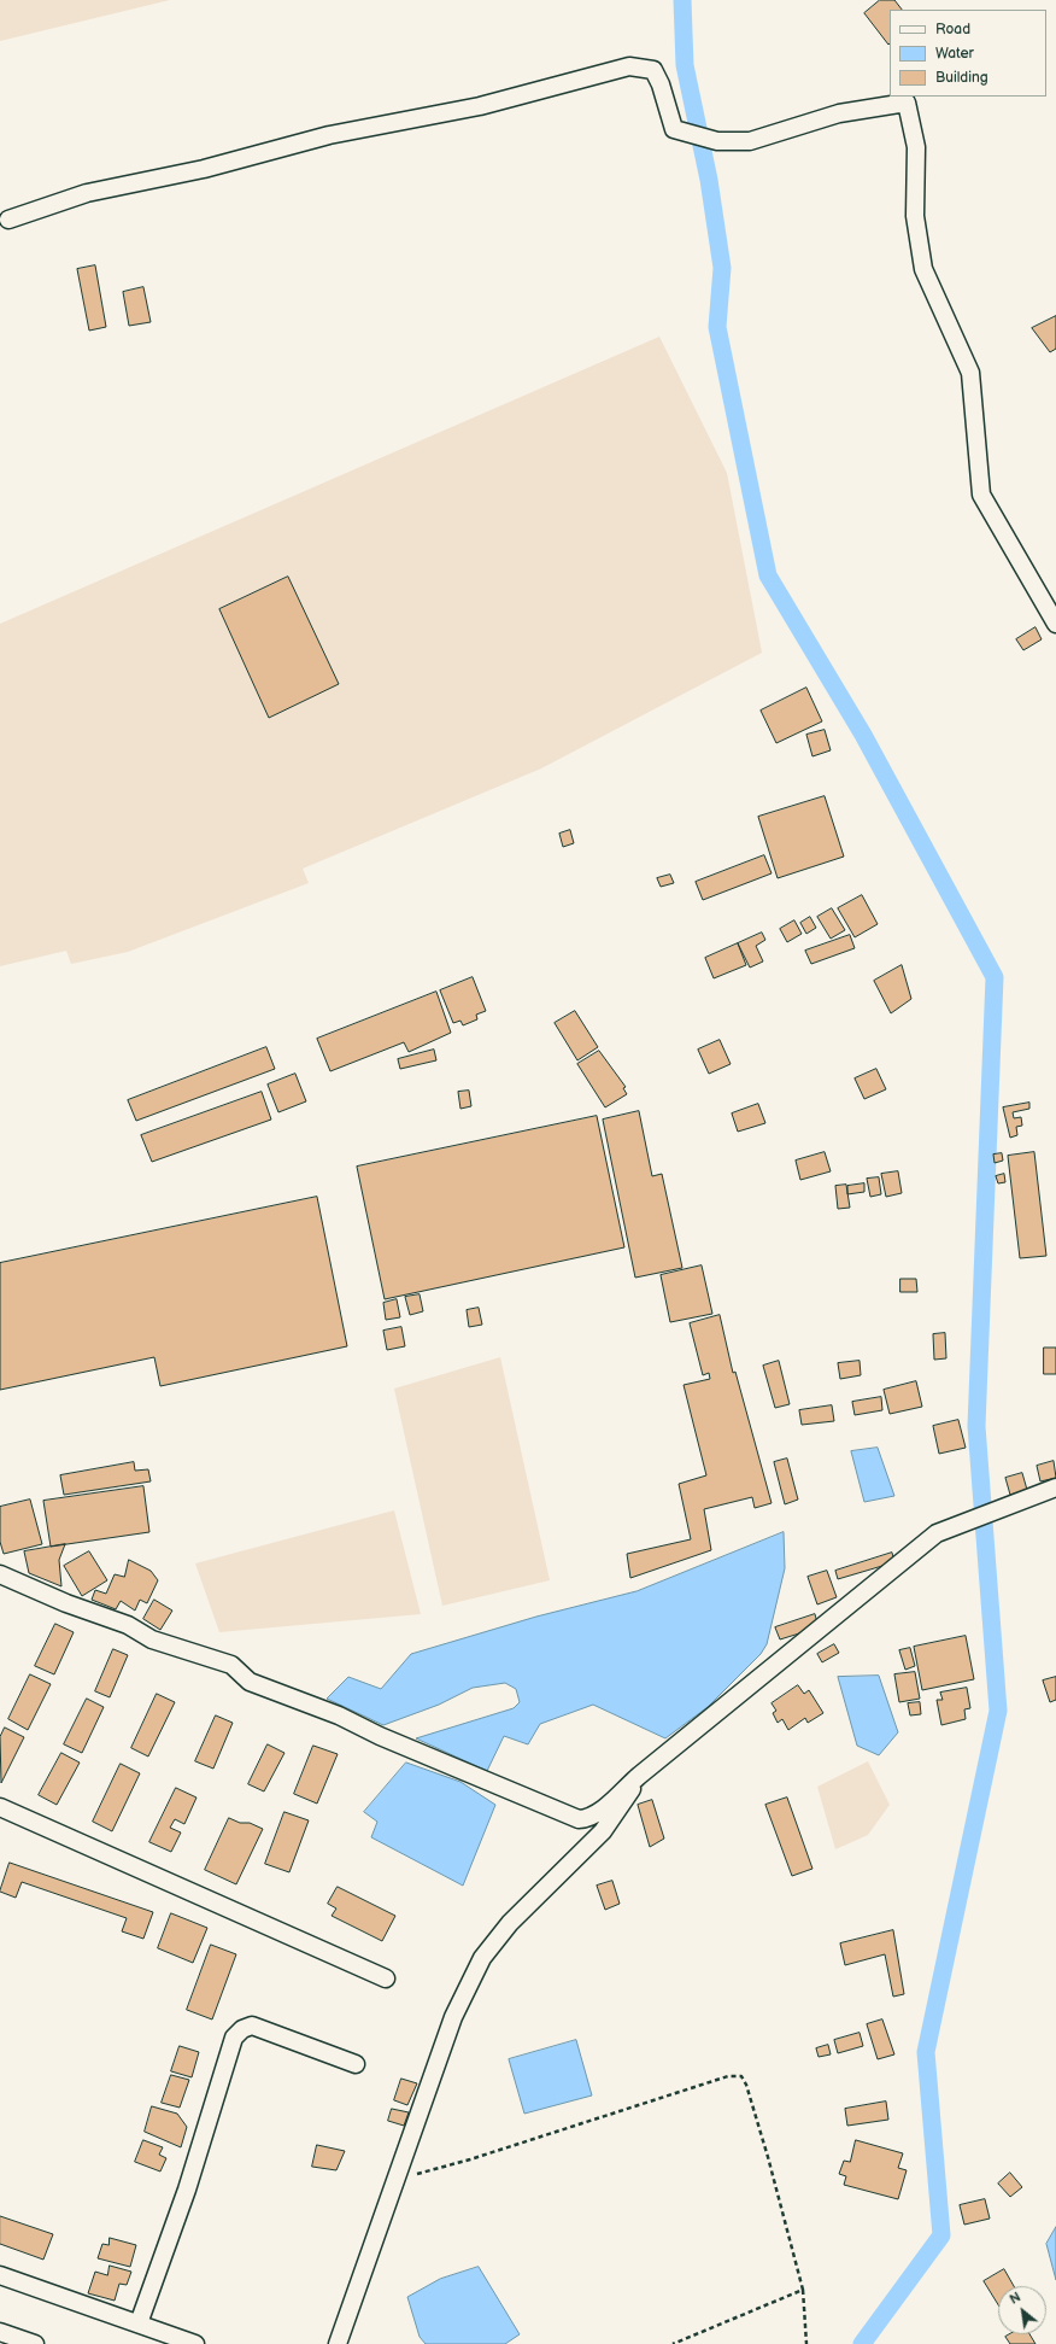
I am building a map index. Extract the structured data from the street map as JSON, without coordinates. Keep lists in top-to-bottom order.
{
  "legend": ["Road", "Water", "Building"],
  "north": "top left"
}
